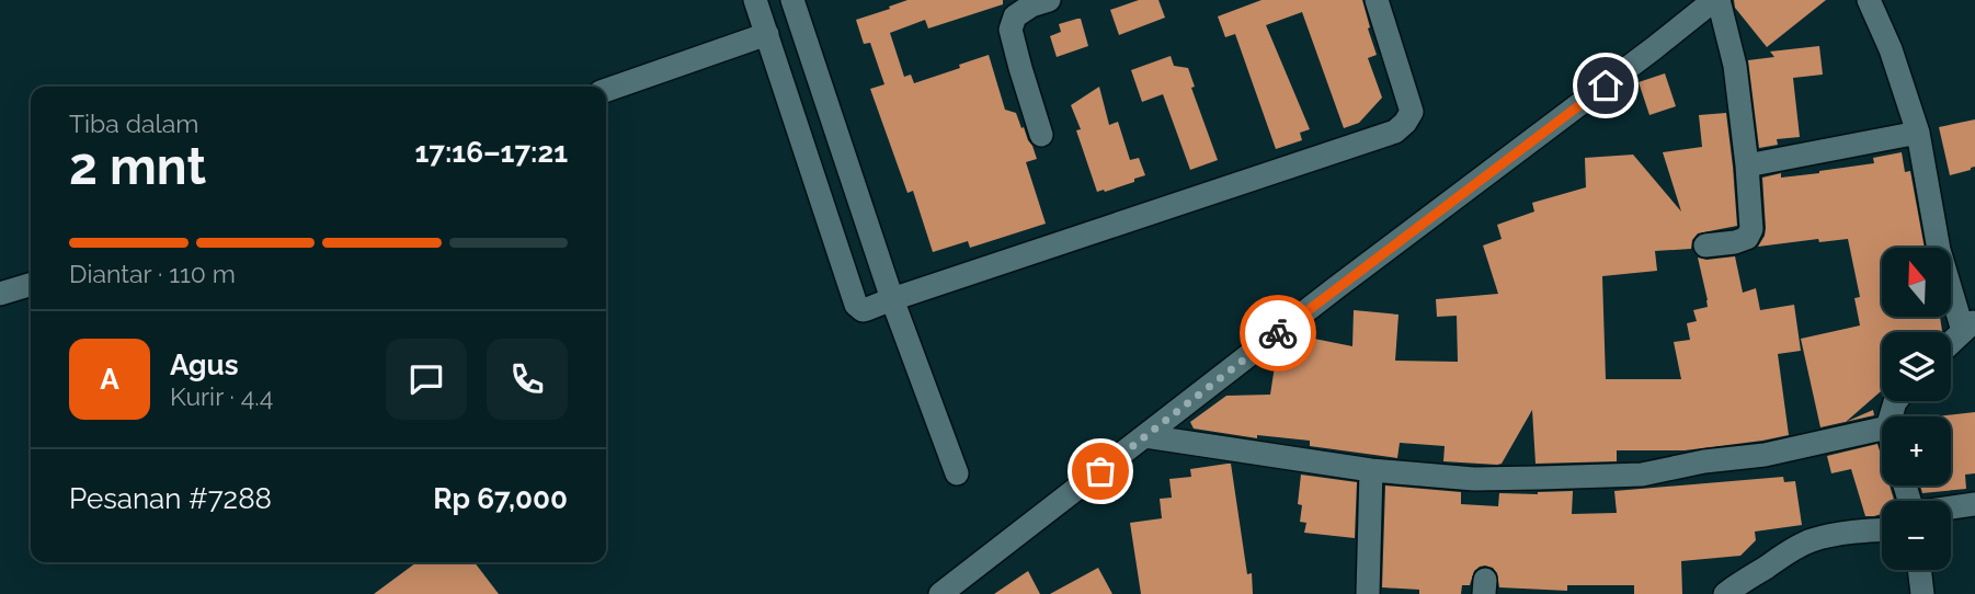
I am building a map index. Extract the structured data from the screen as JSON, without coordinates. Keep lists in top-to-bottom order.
{
  "north": "top",
  "page": {
    "heading": ["2 mnt", "Tiba dalam", "17:16–17:21"],
    "panel": [
      "Agus",
      "Kurir · 4.4",
      "Pesanan #7288",
      "Rp 67,000"
    ],
    "bar": "Diantar · 110 m",
    "map_buttons": ["+", "−"],
    "round": "A"
  }
}
